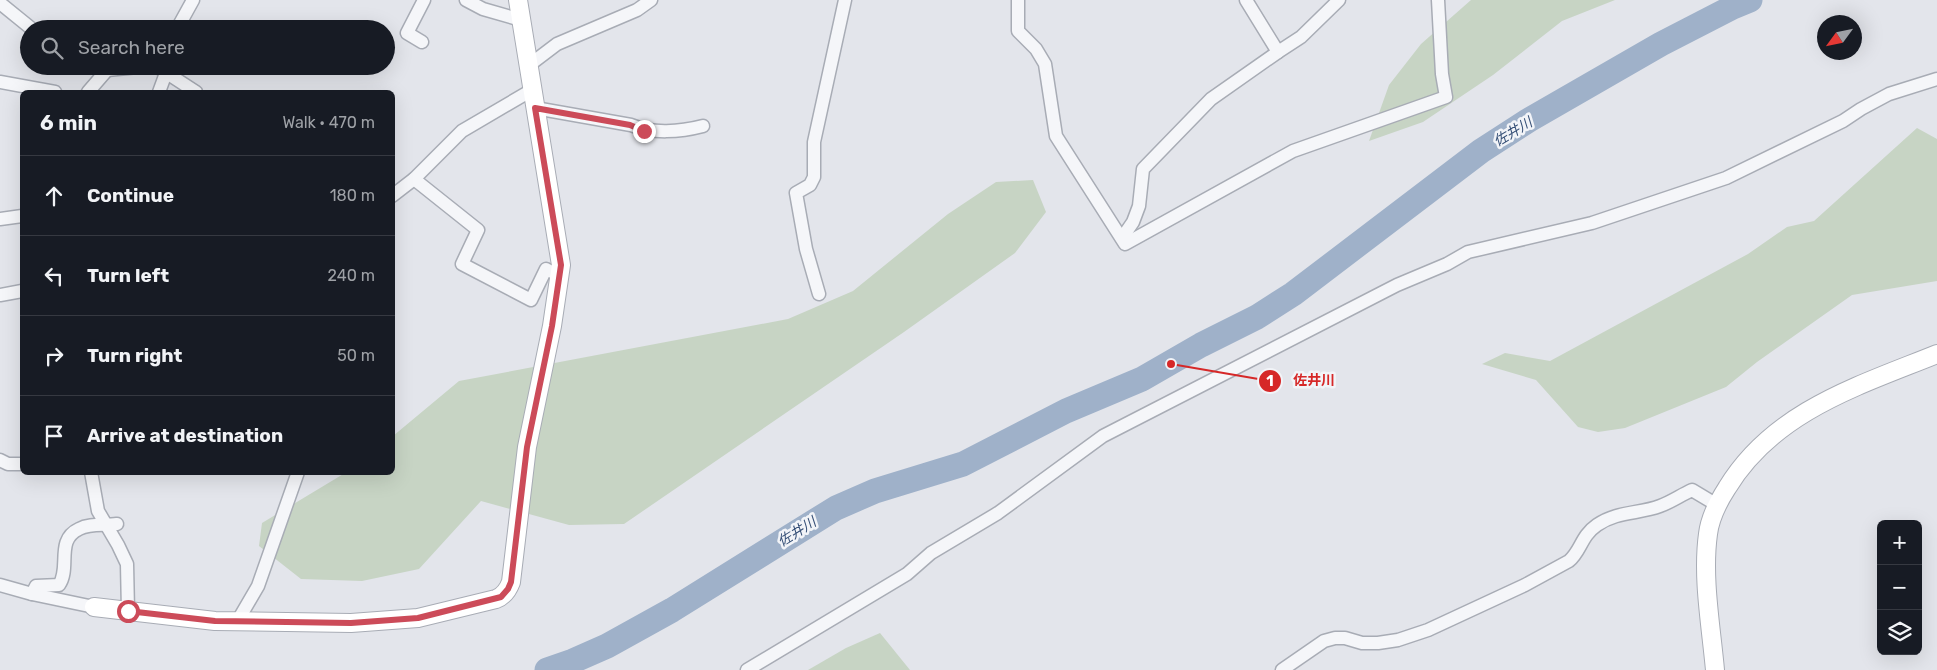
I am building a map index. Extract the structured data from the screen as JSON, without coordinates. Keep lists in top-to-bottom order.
{
  "water": ["佐井川"],
  "places": ["佐井川"],
  "north": "bottom left",
  "page": {
    "search": "Search here",
    "heading": ["6 min", "Walk · 470 m"],
    "list": [
      ["Continue", "180 m"],
      ["Turn left", "240 m"],
      ["Turn right", "50 m"],
      "Arrive at destination"
    ],
    "map_buttons": ["+", "−"]
  }
}
